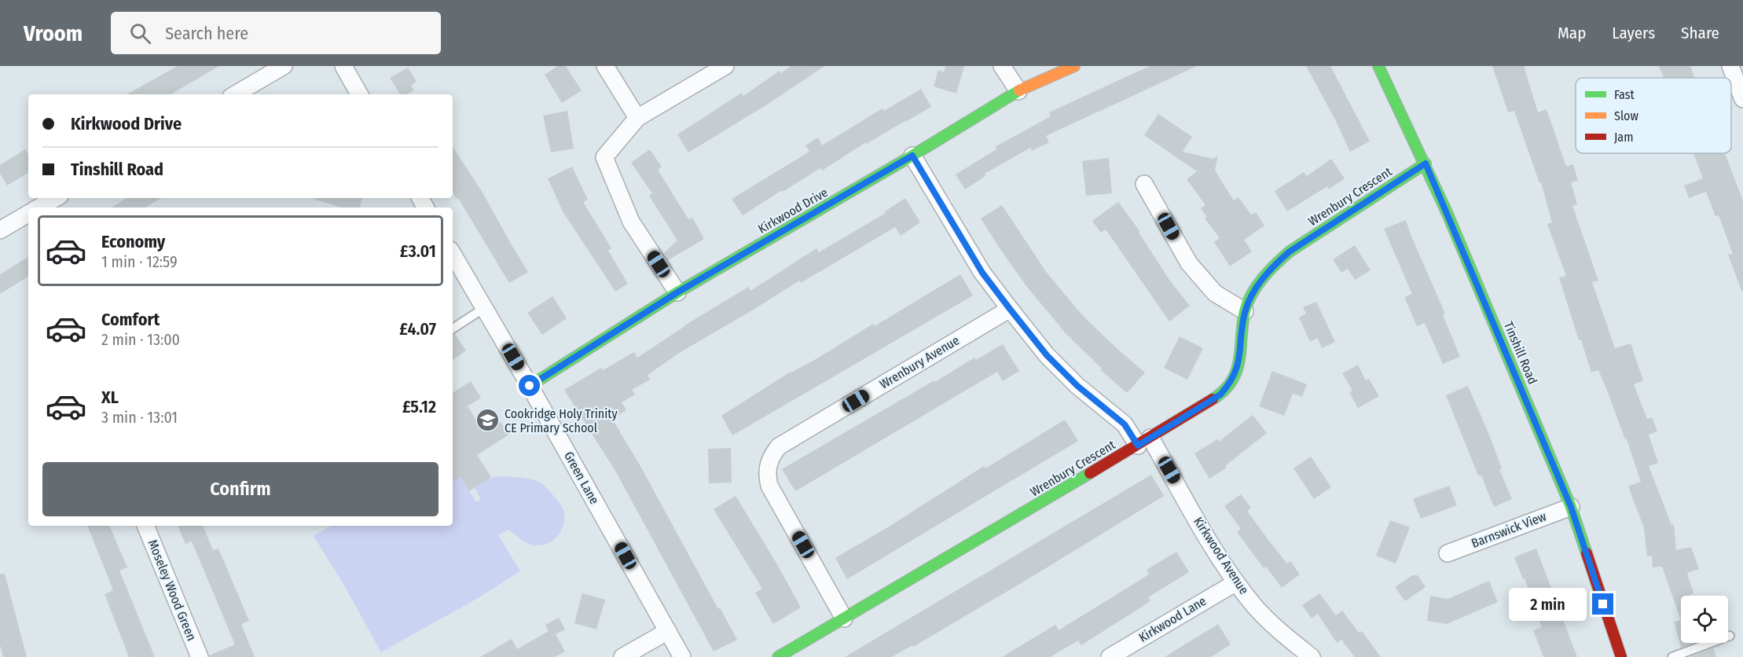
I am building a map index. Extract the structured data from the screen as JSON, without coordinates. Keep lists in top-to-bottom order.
{
  "streets": {
    "street": [
      "Wrenbury Crescent",
      "Kirkwood Drive",
      "Tinshill Road",
      "Wrenbury Avenue",
      "Green Lane",
      "Barnswick View",
      "Kirkwood Avenue",
      "Moseley Wood Green",
      "Kirkwood Lane"
    ]
  },
  "crossings": [
    ["Wrenbury Crescent", "Tinshill Road"],
    ["Wrenbury Crescent", "Wrenbury Avenue"],
    ["Wrenbury Crescent", "Kirkwood Avenue"],
    ["Kirkwood Drive", "Green Lane"],
    ["Kirkwood Drive", "Kirkwood Avenue"],
    ["Tinshill Road", "Barnswick View"],
    ["Wrenbury Avenue", "Kirkwood Avenue"],
    ["Kirkwood Avenue", "Kirkwood Lane"]
  ],
  "places": {
    "school or university": ["Cookridge Holy Trinity CE Primary School"]
  },
  "legend": ["Fast", "Slow", "Jam"],
  "page": {
    "header": "Vroom",
    "search": "Search here",
    "nav": ["Map", "Layers", "Share"],
    "banner": ["Kirkwood Drive", "Tinshill Road"],
    "list": [
      {
        "name": "Economy",
        "note": "1 min · 12:59",
        "value": "£3.01"
      },
      {
        "name": "Comfort",
        "note": "2 min · 13:00",
        "value": "£4.07"
      },
      {
        "name": "XL",
        "note": "3 min · 13:01",
        "value": "£5.12"
      }
    ],
    "buttons": "Confirm",
    "bubble": "2 min"
  }
}
